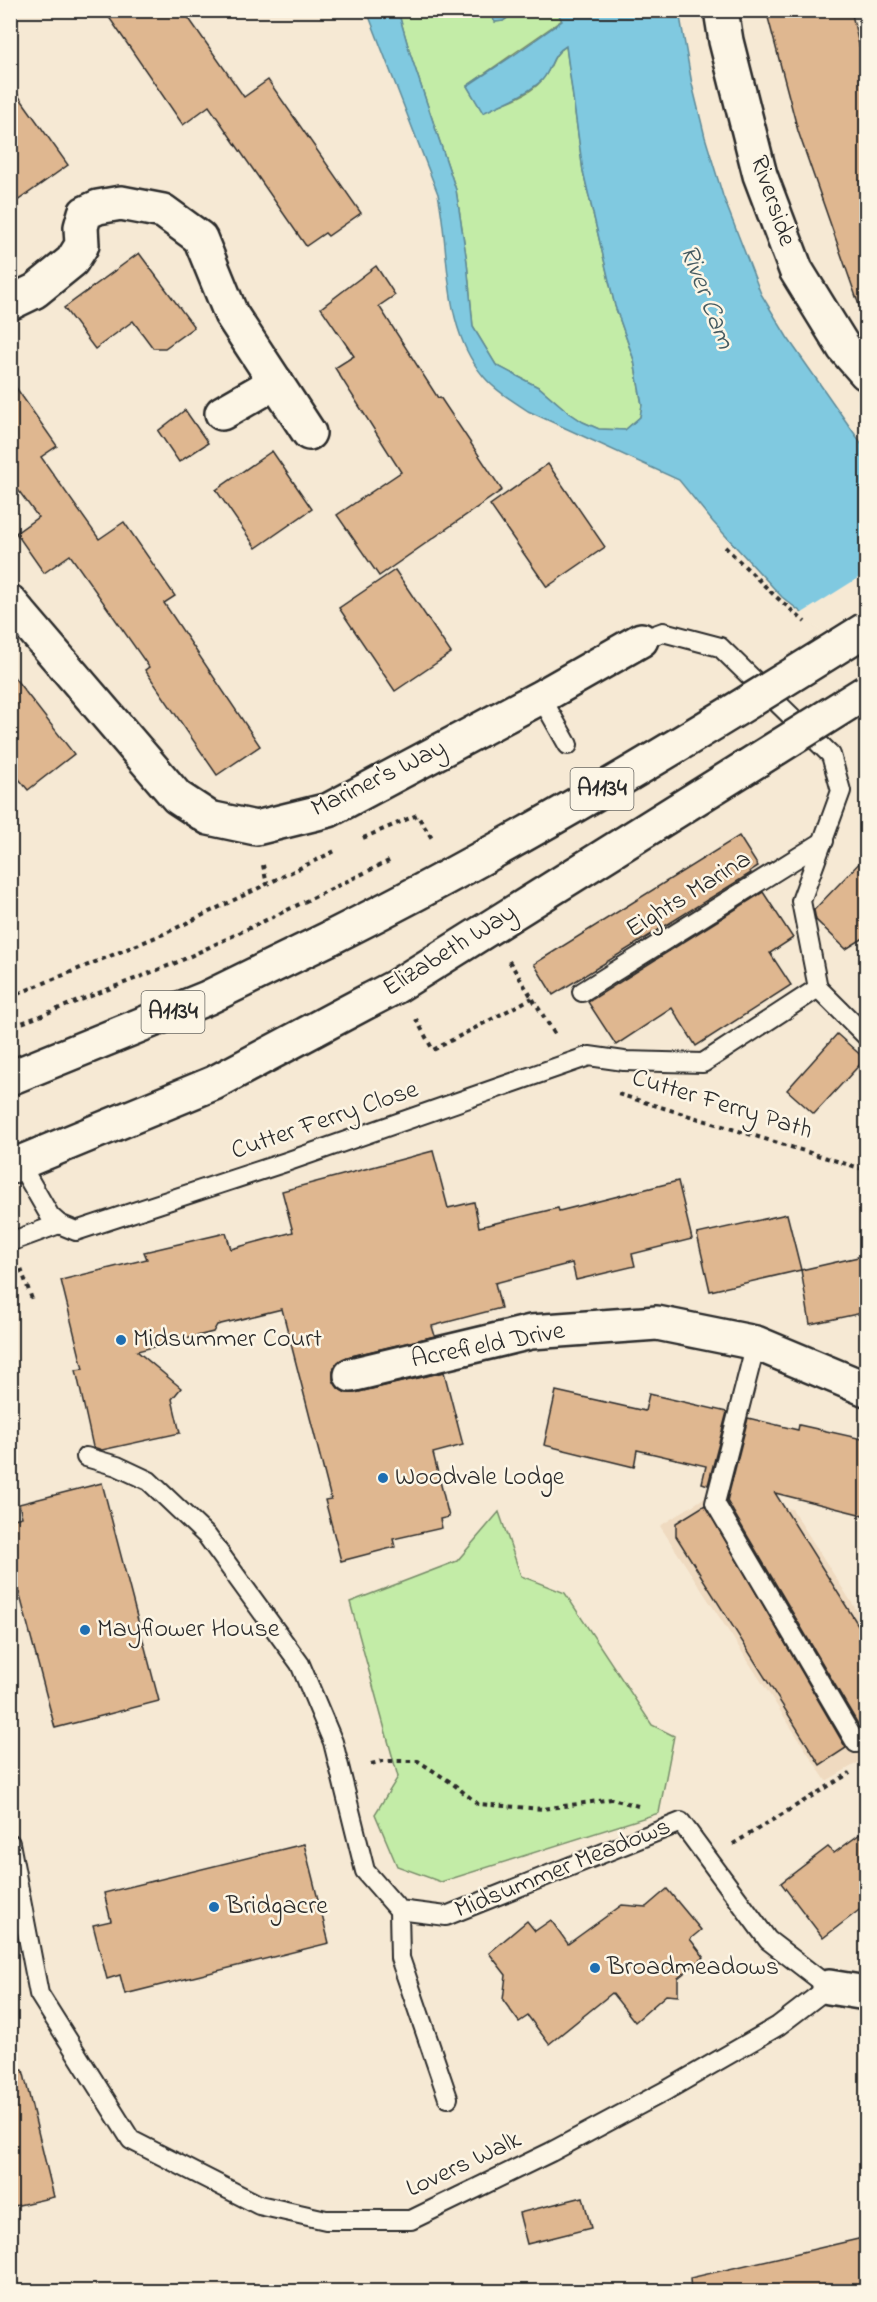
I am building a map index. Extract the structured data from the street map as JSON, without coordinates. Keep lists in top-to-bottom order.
{
  "streets": {
    "street": [
      "Riverside",
      "Mariner's Way",
      "A1134",
      "Elizabeth Way",
      "Acrefield Drive",
      "Midsummer Meadows"
    ],
    "lane": ["Eights Marina", "Cutter Ferry Close", "Lovers Walk"],
    "path": ["Cutter Ferry Path"]
  },
  "crossings": [
    ["Cutter Ferry Path", "Cutter Ferry Close"],
    ["Midsummer Meadows", "Lovers Walk"]
  ],
  "water": ["River Cam"],
  "places": [
    "Midsummer Court",
    "Woodvale Lodge",
    "Mayflower House",
    "Bridgacre",
    "Broadmeadows"
  ]
}
